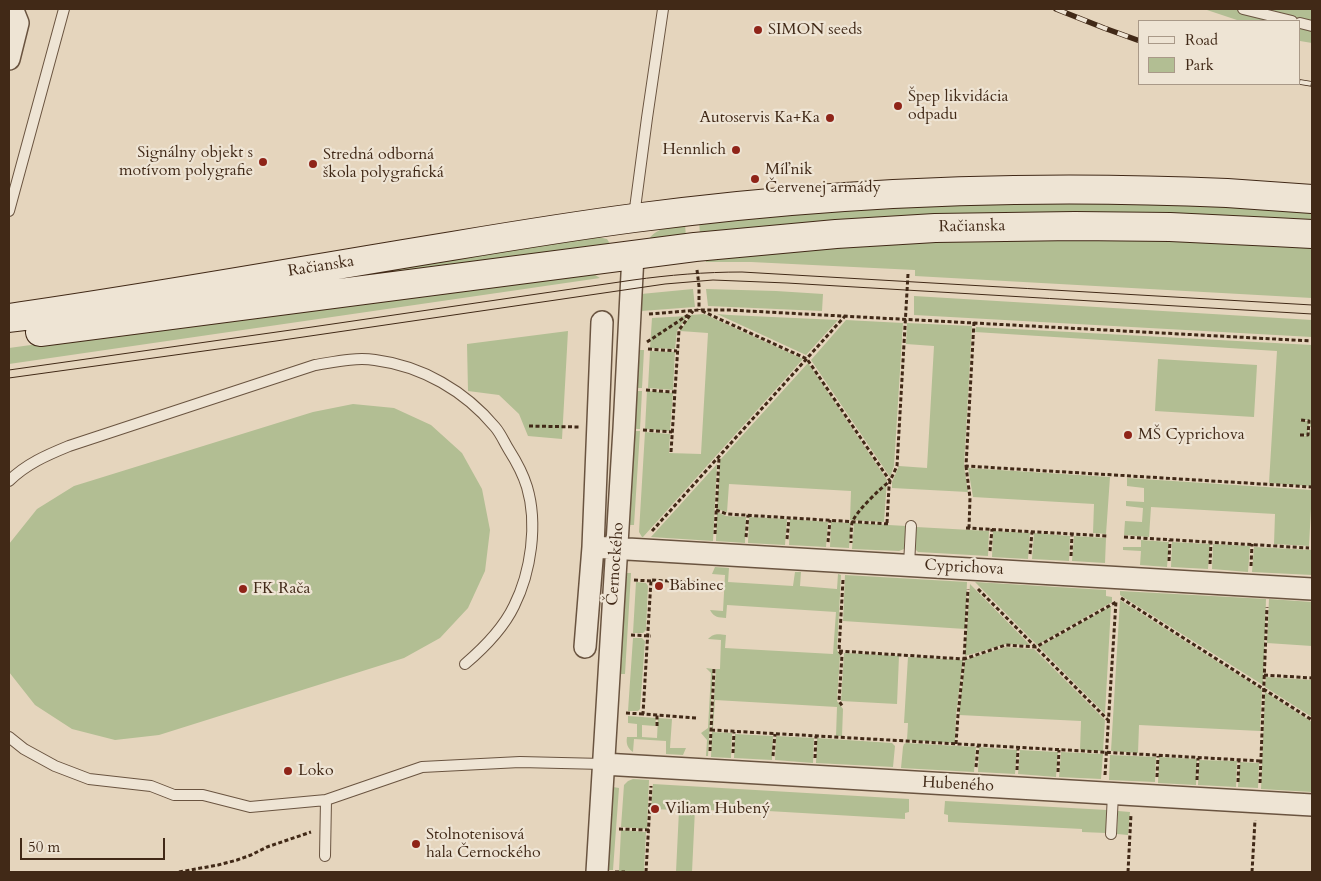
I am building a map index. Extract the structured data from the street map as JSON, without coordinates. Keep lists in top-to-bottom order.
{
  "streets": {
    "main road": ["Račianska"],
    "street": ["Černockého", "Cyprichova", "Hubeného"]
  },
  "crossings": [
    ["Račianska", "Černockého"],
    ["Černockého", "Cyprichova"],
    ["Černockého", "Hubeného"]
  ],
  "places": [
    "SIMON seeds",
    "Špep likvidácia odpadu",
    "Autoservis Ka+Ka",
    "Hennlich",
    "Signálny objekt s motívom polygrafie",
    "Stredná odborná škola polygrafická",
    "Míľnik Červenej armády",
    "MŠ Cyprichova",
    "Babinec",
    "FK Rača",
    "Loko",
    "Viliam Hubený",
    "Stolnotenisová hala Černockého"
  ],
  "legend": ["Road", "Park"],
  "scale_bar": "50 m"
}
